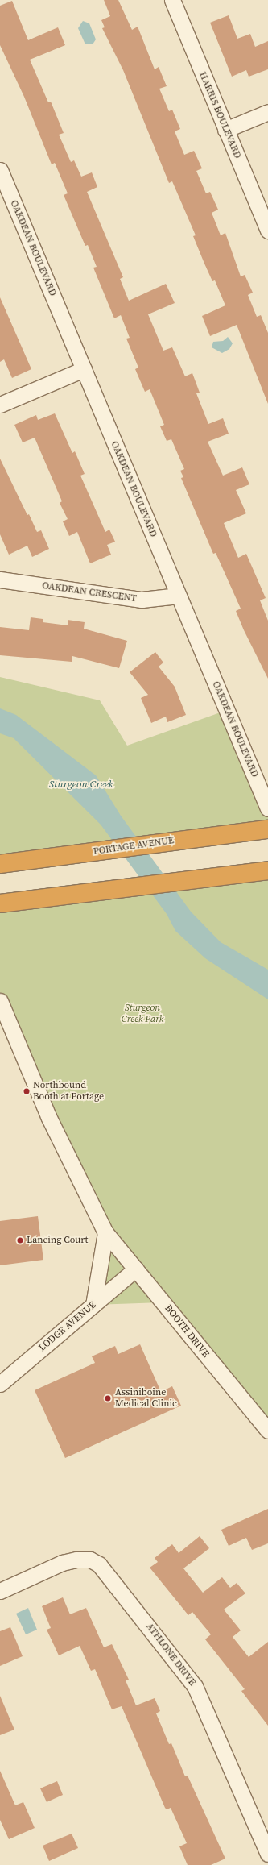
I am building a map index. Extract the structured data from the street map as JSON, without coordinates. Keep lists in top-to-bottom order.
{
  "streets": {
    "highway": ["PORTAGE AVENUE"],
    "street": [
      "HARRIS BOULEVARD",
      "OAKDEAN BOULEVARD",
      "OAKDEAN CRESCENT",
      "LODGE AVENUE",
      "BOOTH DRIVE",
      "ATHLONE DRIVE"
    ]
  },
  "crossings": [
    ["OAKDEAN BOULEVARD", "OAKDEAN CRESCENT"],
    ["LODGE AVENUE", "BOOTH DRIVE"]
  ],
  "water": ["Sturgeon Creek"],
  "parks": ["Sturgeon Creek Park"],
  "places": ["Northbound Booth at Portage", "Lancing Court", "Assiniboine Medical Clinic"]
}
